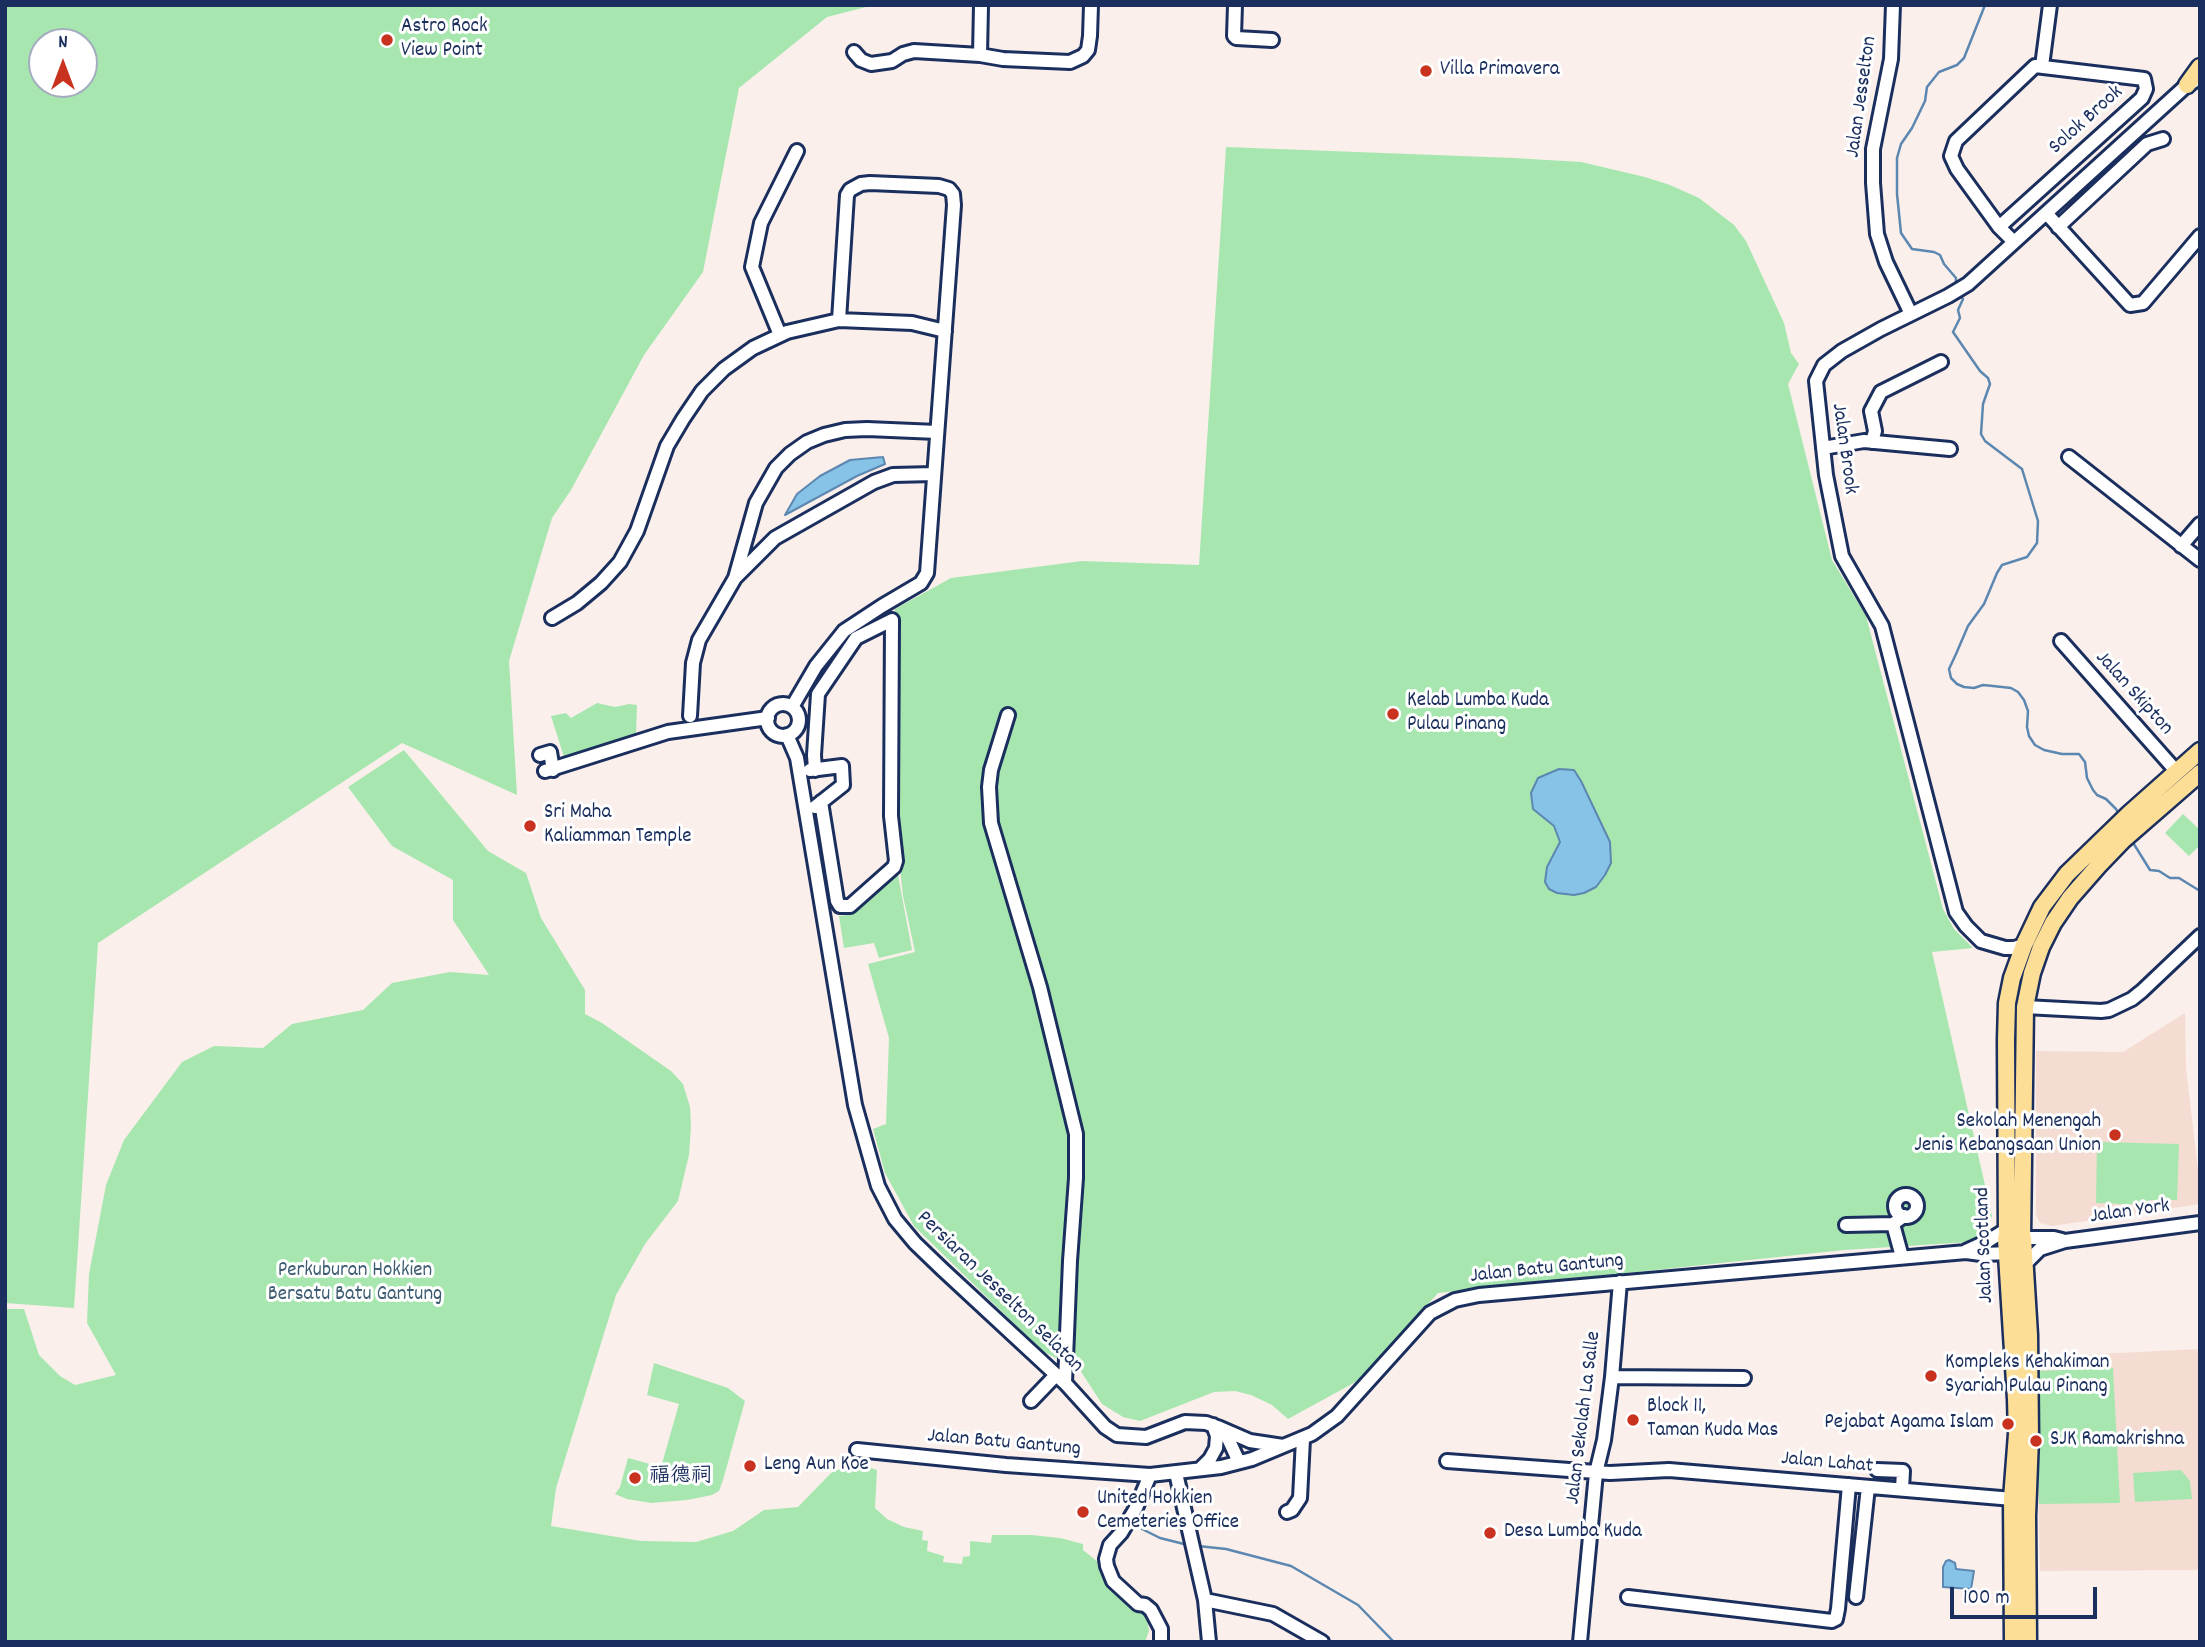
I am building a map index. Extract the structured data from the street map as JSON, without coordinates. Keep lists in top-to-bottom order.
{
  "streets": {
    "highway": ["Jalan Scotland"],
    "street": [
      "Jalan Jesselton",
      "Solok Brook",
      "Jalan Brook",
      "Jalan Skipton",
      "Jalan York",
      "Jalan Batu Gantung",
      "Persiaran Jesselton Selatan",
      "Jalan Sekolah La Salle",
      "Jalan Lahat"
    ]
  },
  "crossings": [
    ["Jalan Jesselton", "Jalan Brook"],
    ["Jalan Brook", "Jalan Scotland"],
    ["Jalan Skipton", "Jalan Scotland"],
    ["Jalan York", "Jalan Scotland"],
    ["Jalan York", "Jalan Batu Gantung"],
    ["Jalan Scotland", "Jalan Batu Gantung"],
    ["Jalan Scotland", "Jalan Lahat"],
    ["Jalan Batu Gantung", "Jalan Sekolah La Salle"],
    ["Jalan Sekolah La Salle", "Jalan Lahat"]
  ],
  "parks": ["Perkuburan Hokkien Bersatu Batu Gantung"],
  "places": [
    "Astro Rock View Point",
    "Villa Primavera",
    "Kelab Lumba Kuda Pulau Pinang",
    "Sri Maha Kaliamman Temple",
    "Sekolah Menengah Jenis Kebangsaan Union",
    "Kompleks Kehakiman Syariah Pulau Pinang",
    "Block 11, Taman Kuda Mas",
    "Pejabat Agama Islam",
    "SJK Ramakrishna",
    "Leng Aun Koe",
    "福德祠",
    "United Hokkien Cemeteries Office",
    "Desa Lumba Kuda"
  ],
  "scale_bar": "100 m",
  "north": "top"
}
